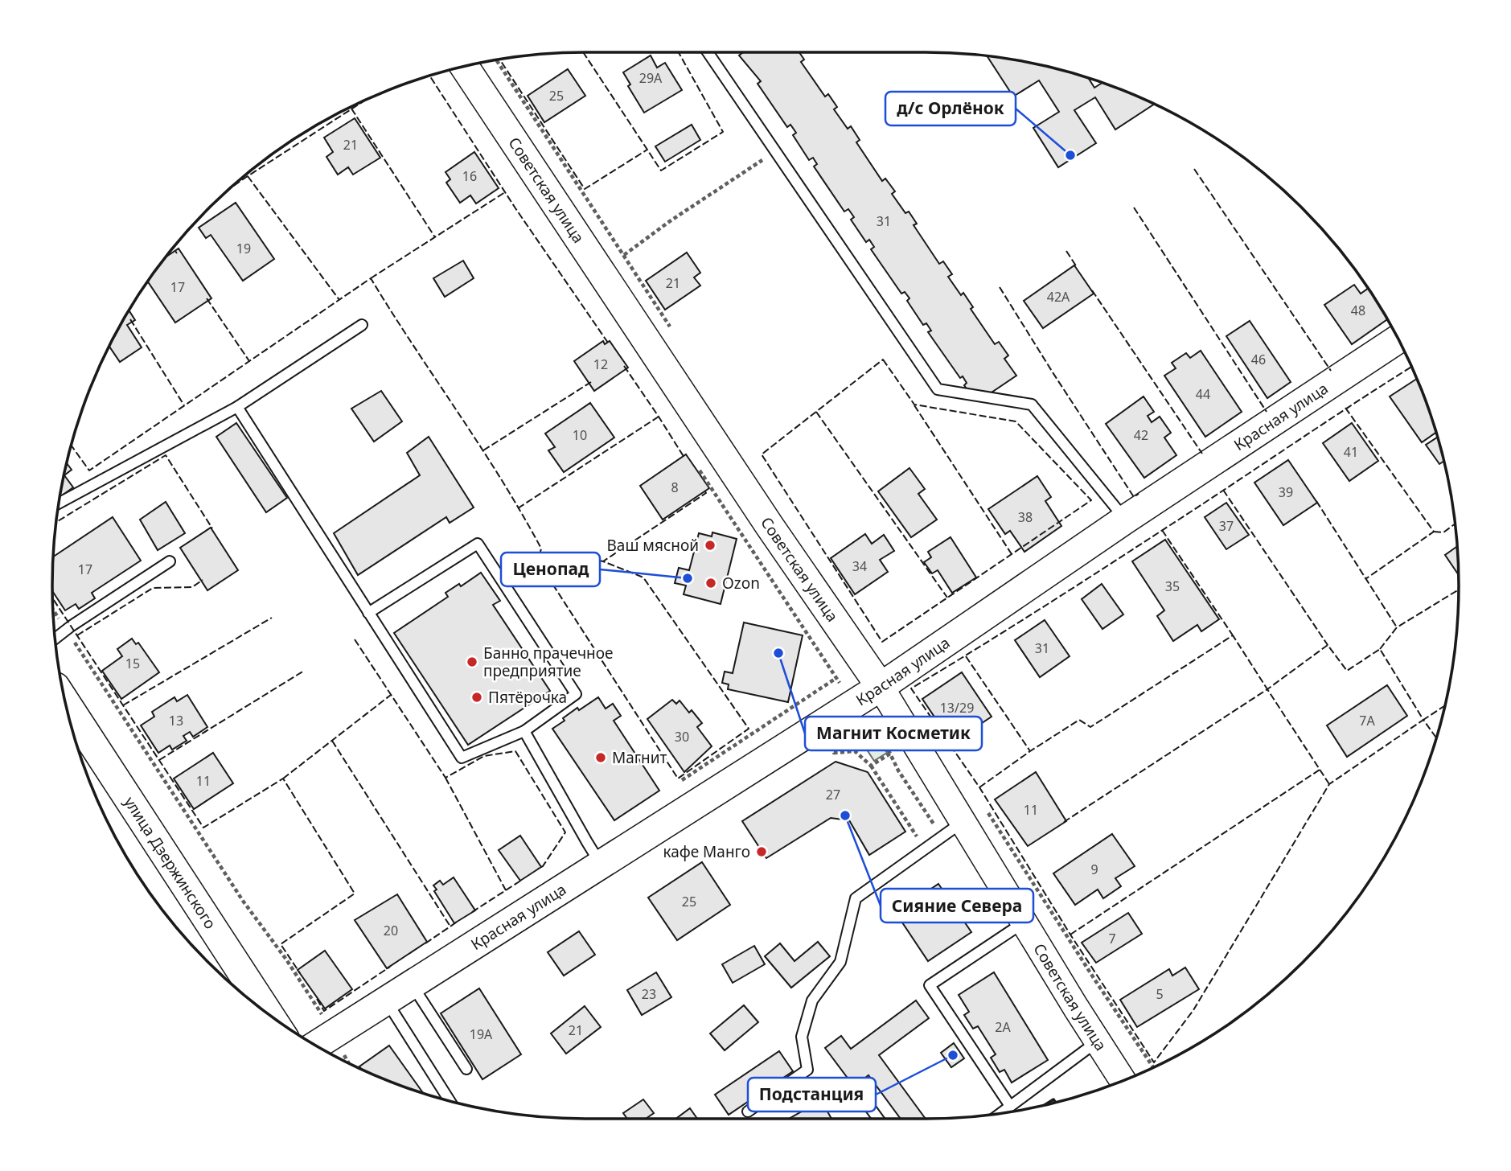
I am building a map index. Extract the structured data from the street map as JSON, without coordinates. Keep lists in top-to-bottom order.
{
  "streets": {
    "main road": ["Советская улица", "Красная улица", "улица Дзержинского"]
  },
  "crossings": [
    ["Советская улица", "Красная улица"]
  ],
  "places": [
    "д/с Орлёнок",
    "Ваш мясной",
    "Ценопад",
    "Ozon",
    "Магнит Косметик",
    "Банно прачечное предприятие",
    "Пятёрочка",
    "Магнит",
    "Сияние Севера",
    "кафе Манго",
    "Подстанция"
  ],
  "house_numbers": [
    "29А",
    "25",
    "21",
    "16",
    "31",
    "19",
    "21",
    "17",
    "42А",
    "48",
    "46",
    "12",
    "44",
    "10",
    "42",
    "41",
    "8",
    "39",
    "38",
    "37",
    "34",
    "17",
    "35",
    "31",
    "15",
    "13/29",
    "13",
    "7А",
    "30",
    "11",
    "27",
    "11",
    "9",
    "25",
    "20",
    "7",
    "23",
    "5",
    "2А",
    "21",
    "19А"
  ]
}
